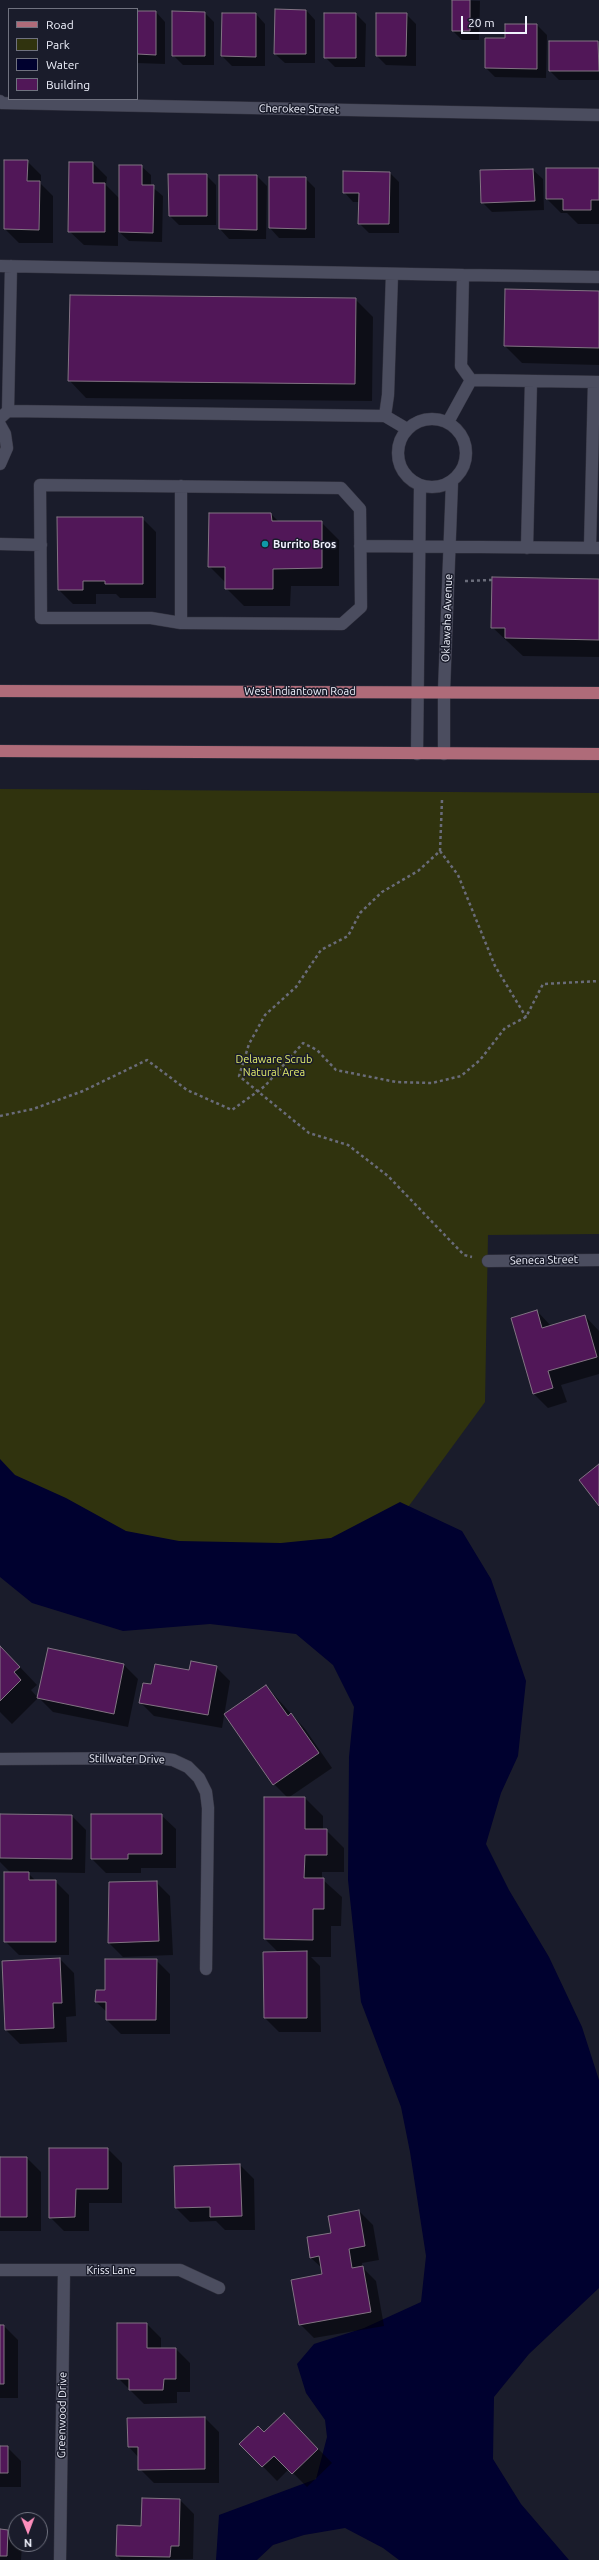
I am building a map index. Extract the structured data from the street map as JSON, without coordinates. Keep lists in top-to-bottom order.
{
  "streets": {
    "main road": ["West Indiantown Road"],
    "street": [
      "Cherokee Street",
      "Oklawaha Avenue",
      "Seneca Street",
      "Stillwater Drive",
      "Kriss Lane",
      "Greenwood Drive"
    ]
  },
  "crossings": [
    ["Oklawaha Avenue", "West Indiantown Road"],
    ["Kriss Lane", "Greenwood Drive"]
  ],
  "parks": ["Delaware Scrub Natural Area"],
  "places": ["Burrito Bros"],
  "legend": [
    "Road",
    "Park",
    "Water",
    "Building"
  ],
  "scale_bar": "20 m",
  "north": "bottom"
}
